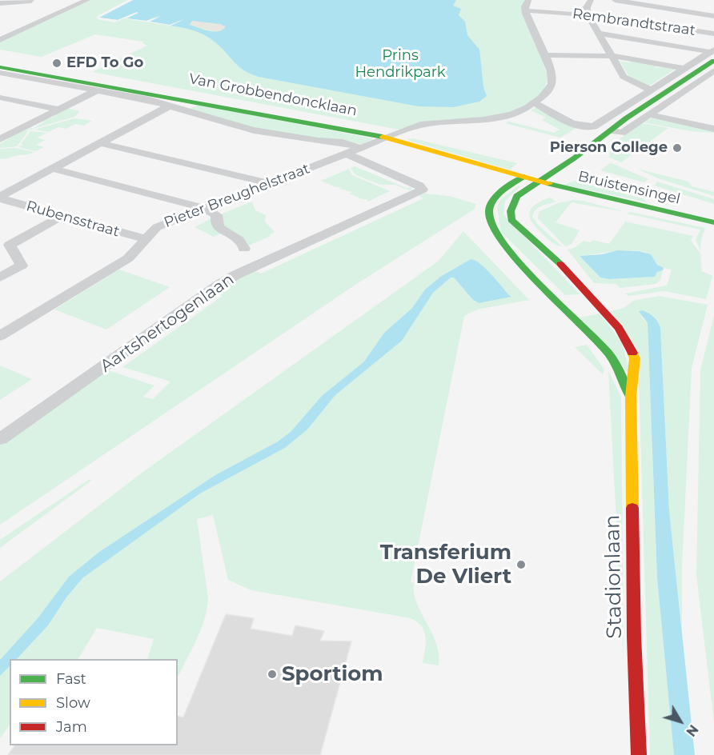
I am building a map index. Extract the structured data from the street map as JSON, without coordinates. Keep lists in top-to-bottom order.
{
  "streets": {
    "main road": ["Van Grobbendoncklaan", "Bruistensingel", "Stadionlaan"],
    "street": [
      "Rembrandtstraat",
      "Pieter Breughelstraat",
      "Rubensstraat",
      "Aartshertogenlaan"
    ]
  },
  "crossings": [
    ["Van Grobbendoncklaan", "Bruistensingel"],
    ["Van Grobbendoncklaan", "Pieter Breughelstraat"],
    ["Van Grobbendoncklaan", "Stadionlaan"],
    ["Bruistensingel", "Stadionlaan"],
    ["Pieter Breughelstraat", "Rubensstraat"],
    ["Pieter Breughelstraat", "Aartshertogenlaan"]
  ],
  "parks": ["Prins Hendrikpark"],
  "places": [
    "EFD To Go",
    "Pierson College",
    "Transferium De Vliert",
    "Sportiom"
  ],
  "legend": ["Fast", "Slow", "Jam"],
  "north": "bottom right"
}
